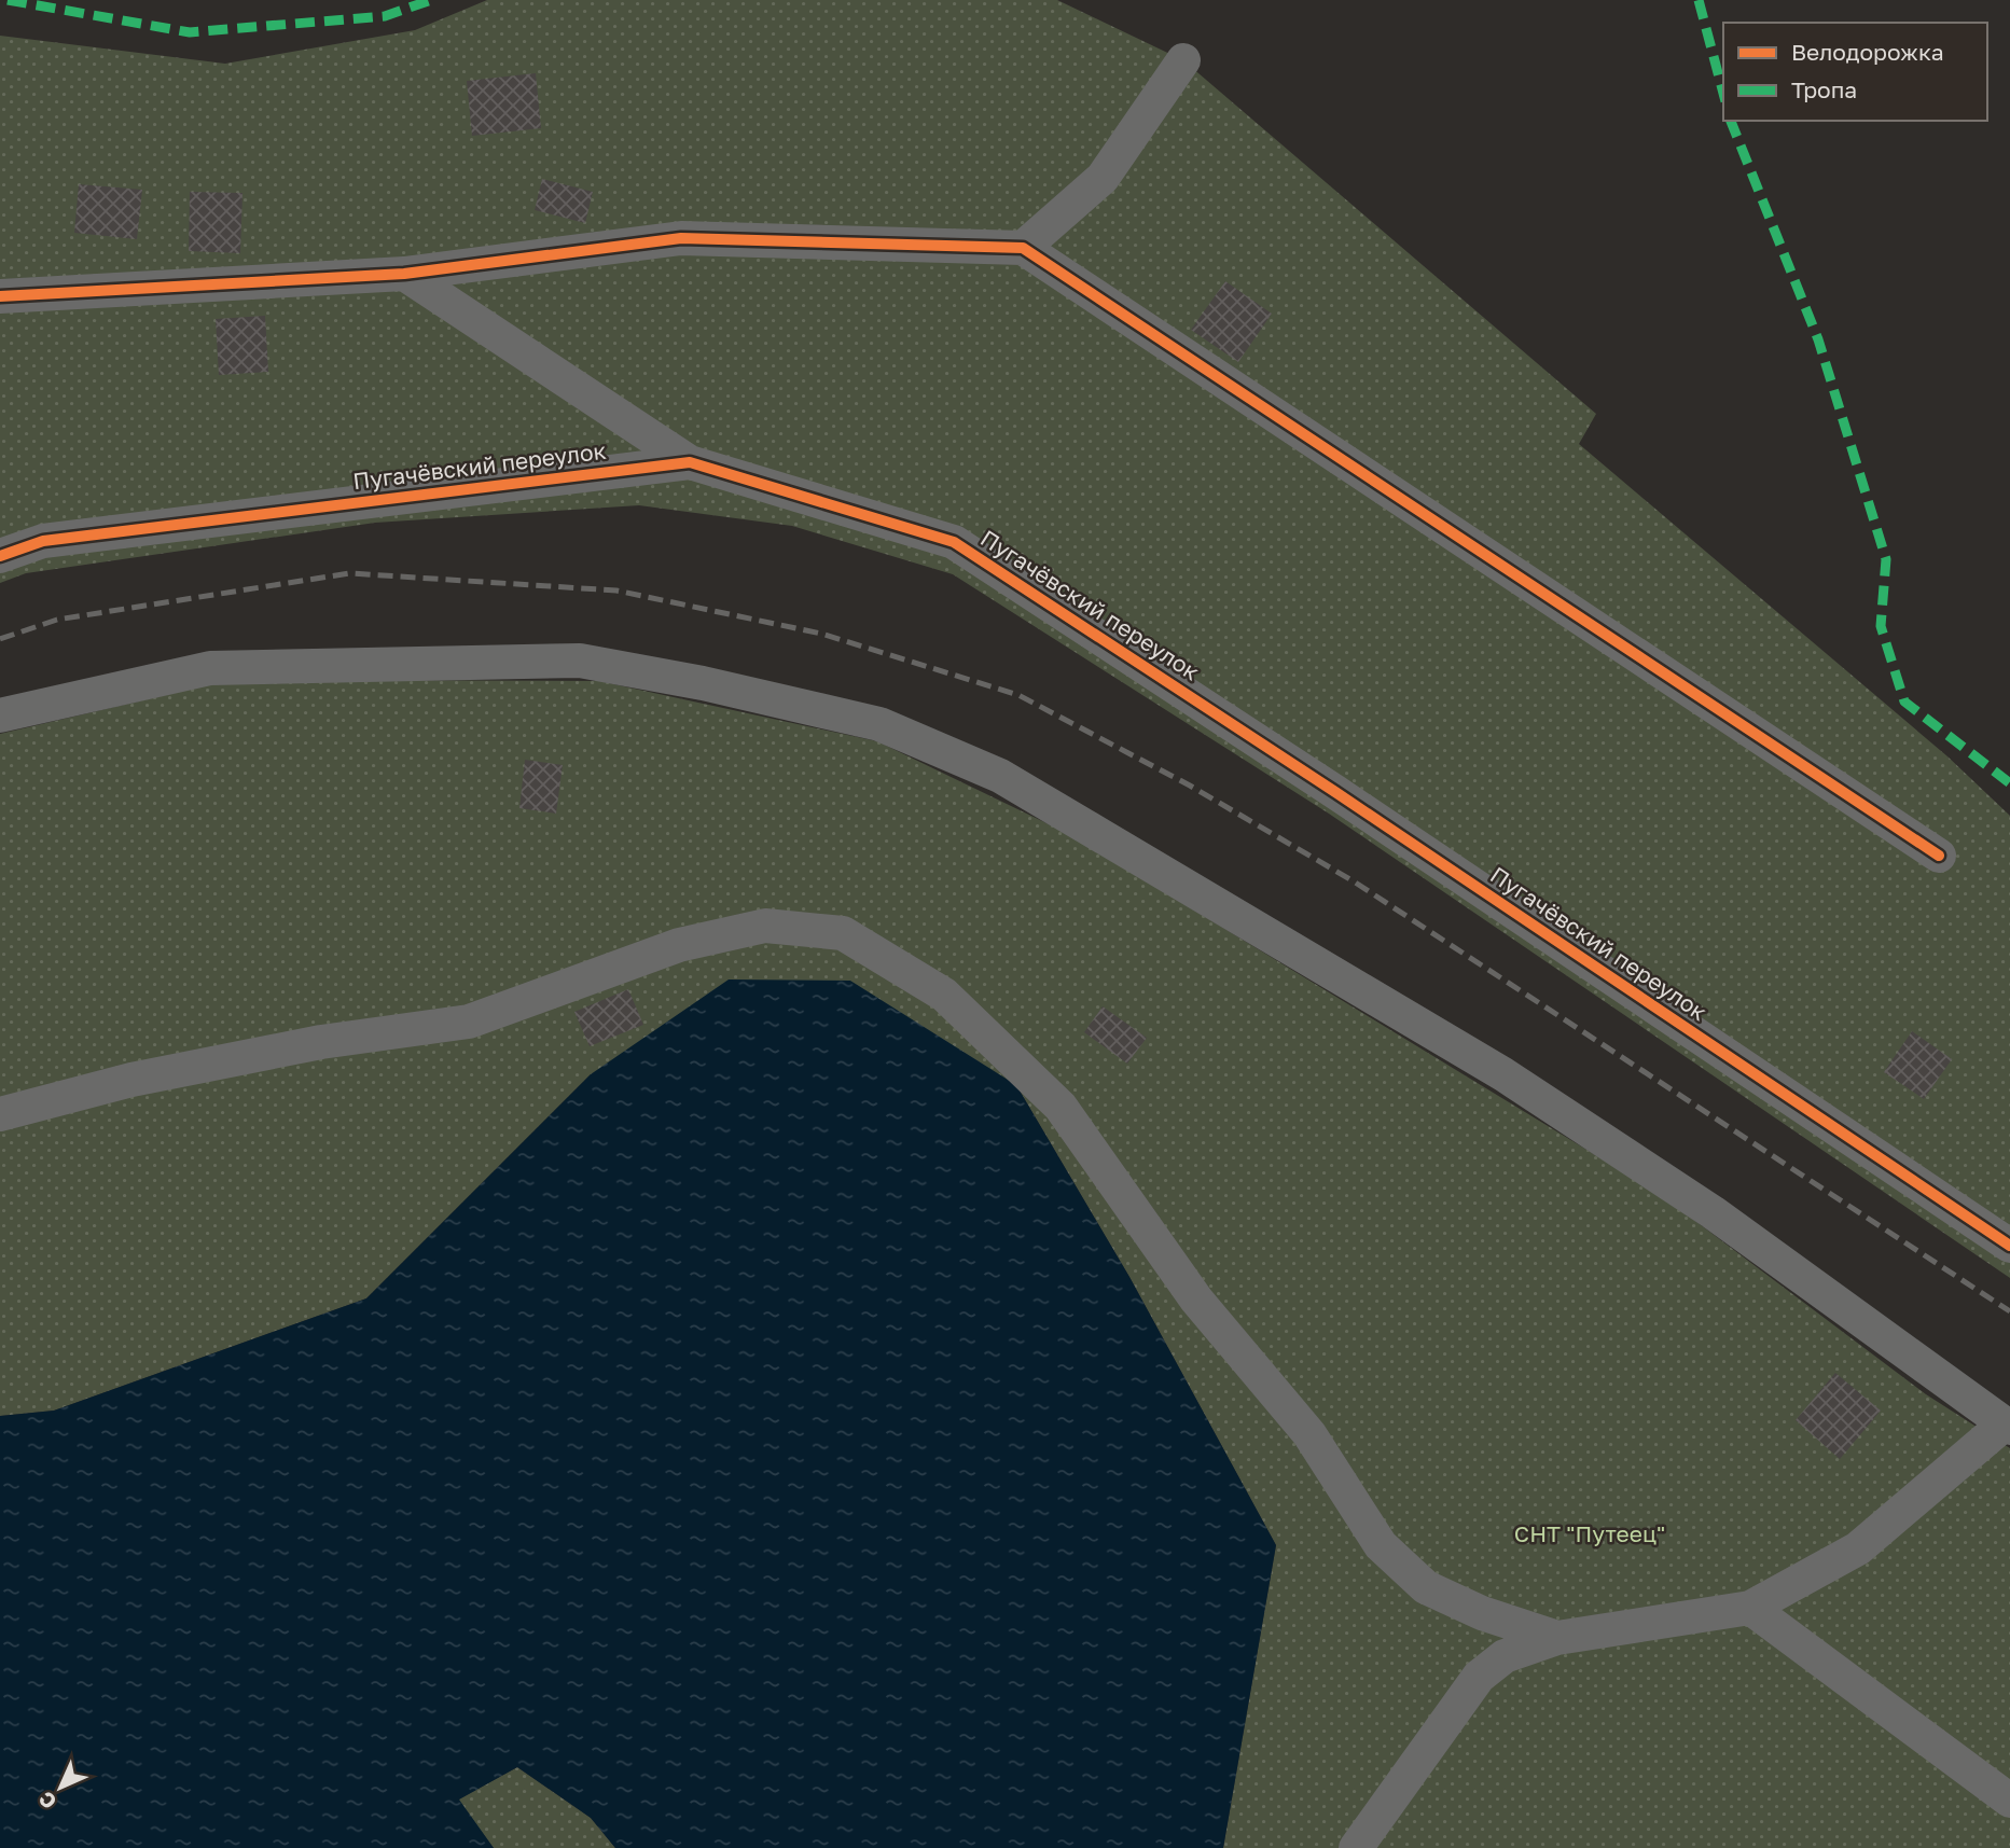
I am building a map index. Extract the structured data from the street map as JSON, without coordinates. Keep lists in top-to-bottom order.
{
  "streets": {
    "street": ["Пугачёвский переулок"]
  },
  "parks": ["СНТ \"Путеец\""],
  "legend": ["Велодорожка", "Тропа"],
  "north": "bottom left"
}
